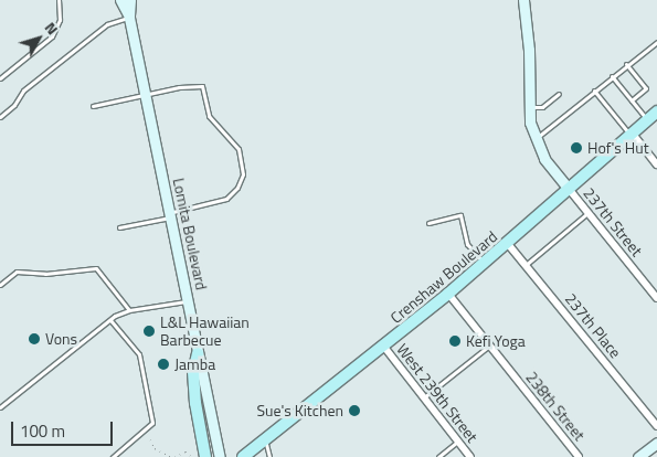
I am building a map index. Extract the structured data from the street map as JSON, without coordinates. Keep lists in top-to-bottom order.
{
  "streets": {
    "main road": ["Lomita Boulevard", "Crenshaw Boulevard"],
    "street": [
      "237th Street",
      "237th Place",
      "West 239th Street",
      "238th Street"
    ]
  },
  "crossings": [
    ["237th Street", "Crenshaw Boulevard"],
    ["Crenshaw Boulevard", "237th Place"],
    ["Crenshaw Boulevard", "West 239th Street"],
    ["Crenshaw Boulevard", "238th Street"]
  ],
  "places": [
    "Hof's Hut",
    "L&L Hawaiian Barbecue",
    "Vons",
    "Kefi Yoga",
    "Jamba",
    "Sue's Kitchen"
  ],
  "scale_bar": "100 m",
  "north": "top right"
}
